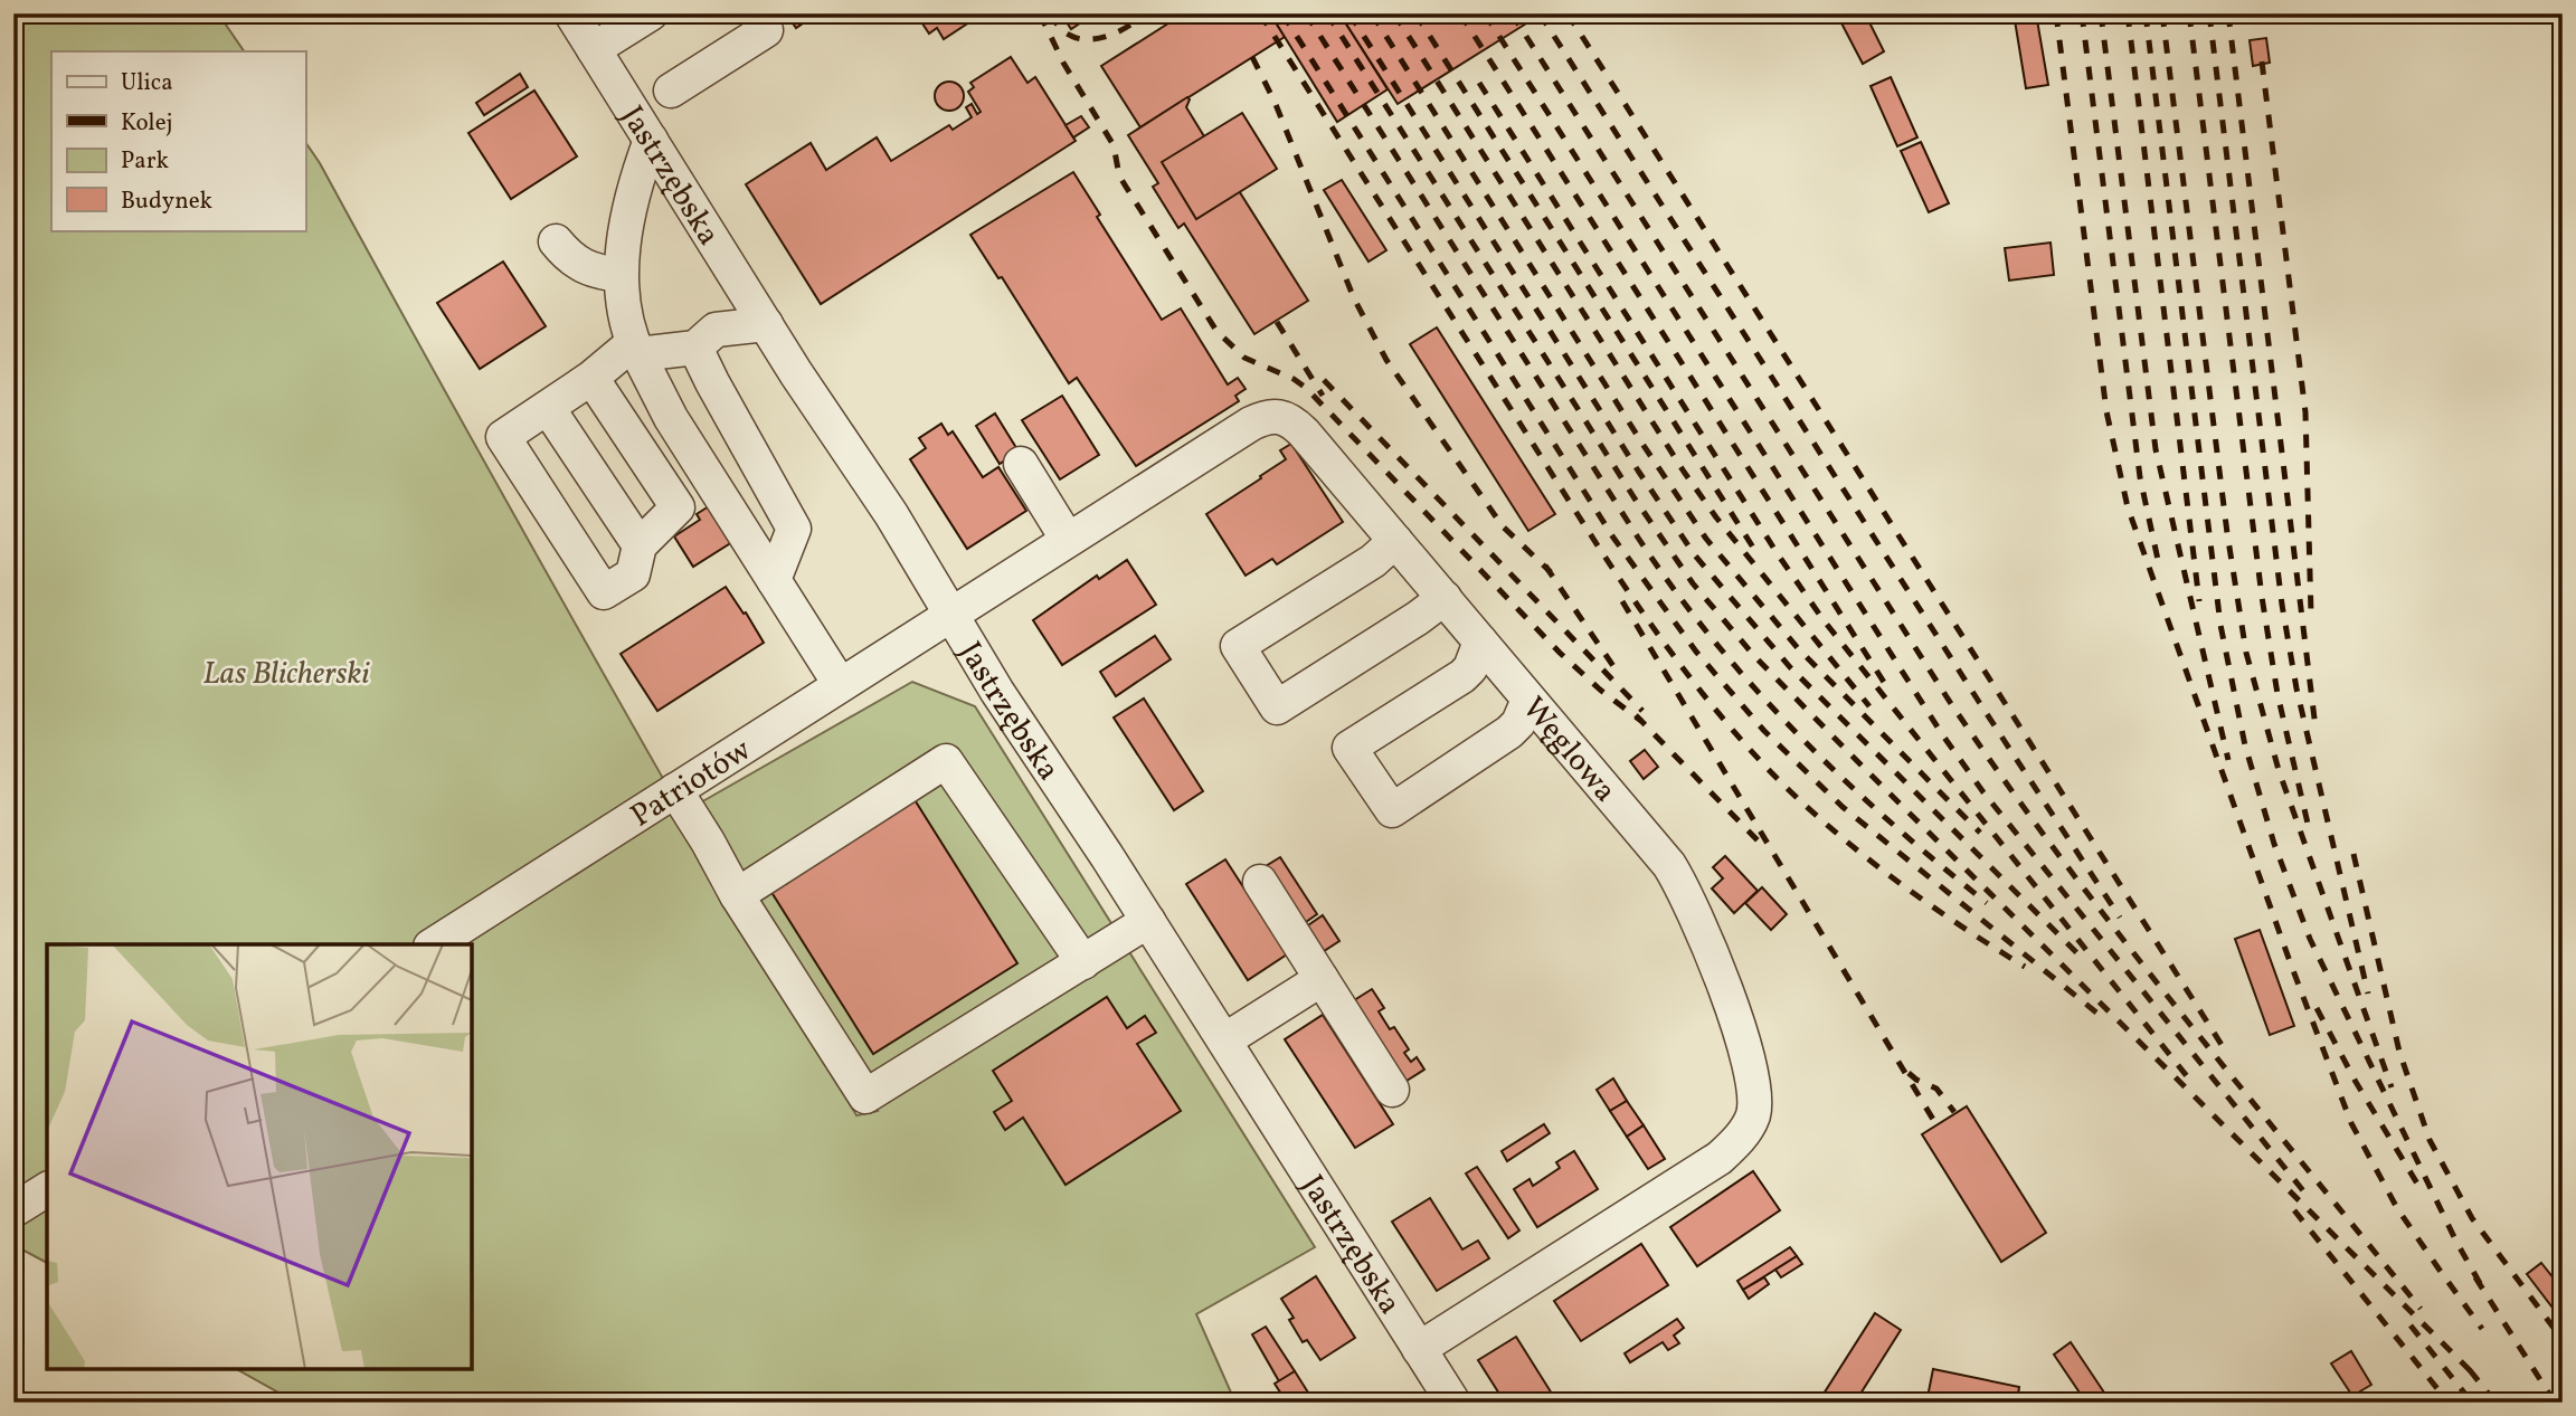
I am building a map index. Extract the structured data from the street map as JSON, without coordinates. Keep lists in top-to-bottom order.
{
  "streets": {
    "street": ["Jastrzębska", "Węglowa", "Patriotów"]
  },
  "crossings": [
    ["Jastrzębska", "Węglowa"],
    ["Jastrzębska", "Patriotów"],
    ["Węglowa", "Patriotów"]
  ],
  "parks": ["Las Blicherski"],
  "legend": [
    "Ulica",
    "Kolej",
    "Park",
    "Budynek"
  ]
}
